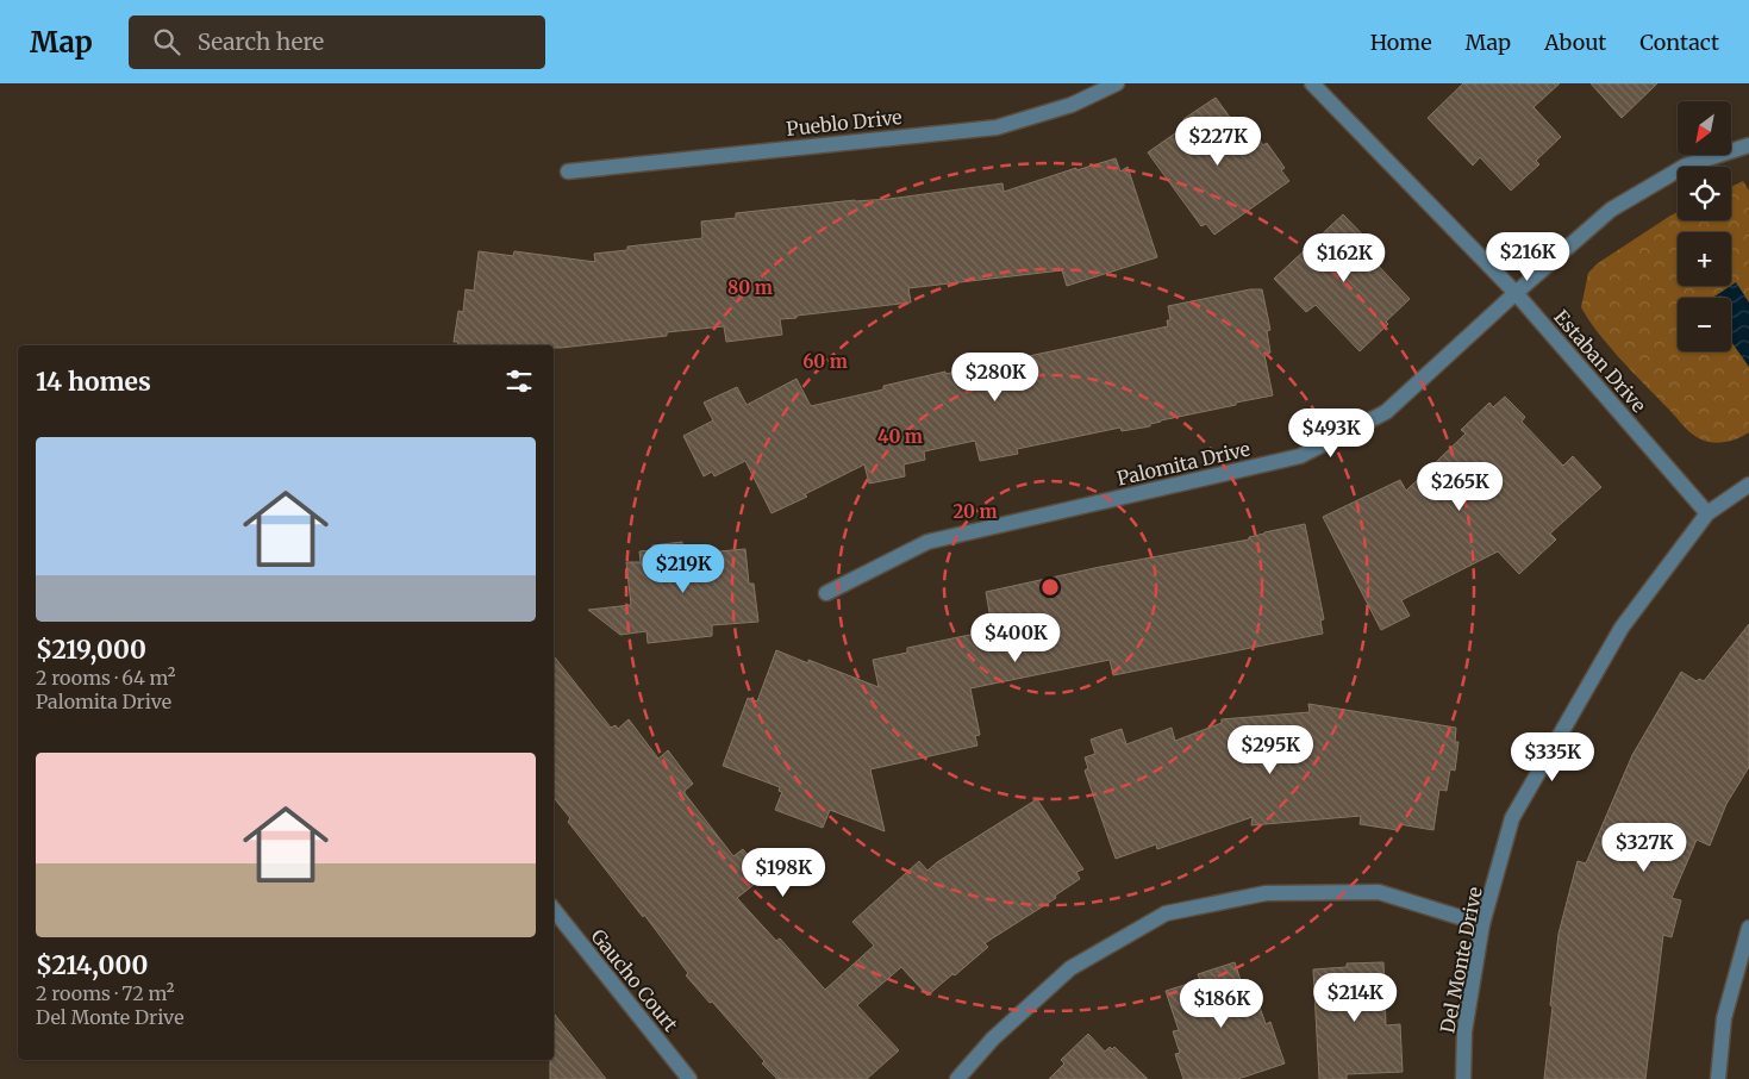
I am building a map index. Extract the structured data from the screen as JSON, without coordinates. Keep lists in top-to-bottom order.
{
  "streets": {
    "street": [
      "Pueblo Drive",
      "Estaban Drive",
      "Palomita Drive",
      "Del Monte Drive",
      "Gaucho Court"
    ]
  },
  "crossings": [
    ["Estaban Drive", "Palomita Drive"],
    ["Estaban Drive", "Del Monte Drive"]
  ],
  "north": "bottom left",
  "page": {
    "header": "Map",
    "search": "Search here",
    "nav": [
      "Home",
      "Map",
      "About",
      "Contact"
    ],
    "map_buttons": ["+", "−"],
    "price": [
      "$227K",
      "$216K",
      "$162K",
      "$280K",
      "$493K",
      "$265K",
      "$219K",
      "$400K",
      "$295K",
      "$335K",
      "$327K",
      "$198K",
      "$214K",
      "$186K"
    ],
    "heading": "14 homes",
    "list": [
      {
        "name": "$219,000",
        "note": "2 rooms · 64 m² · Palomita Drive"
      },
      {
        "name": "$214,000",
        "note": "2 rooms · 72 m² · Del Monte Drive"
      }
    ]
  },
  "rings": [
    "80 m",
    "60 m",
    "40 m",
    "20 m"
  ]
}
